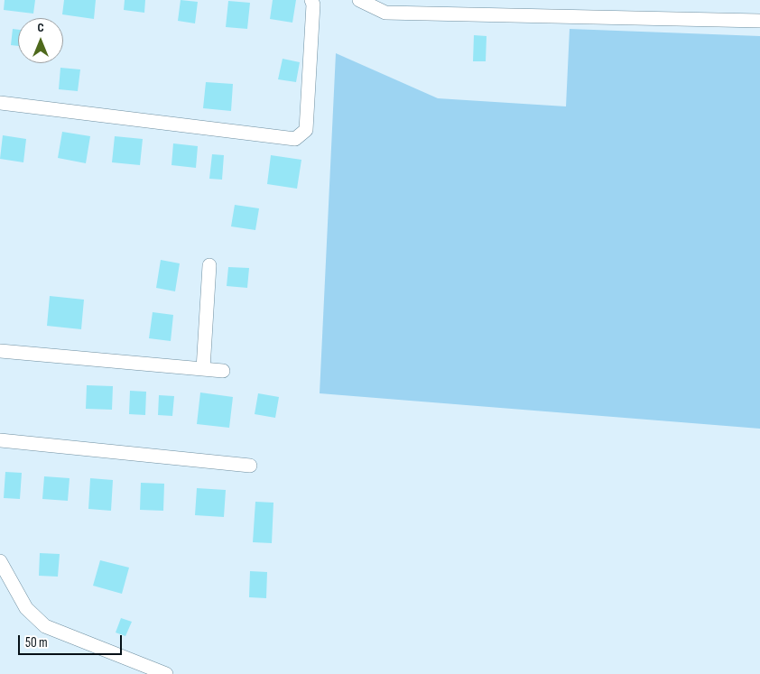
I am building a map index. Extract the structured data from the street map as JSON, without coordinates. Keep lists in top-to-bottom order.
{
  "scale_bar": "50 m",
  "north": "top"
}
